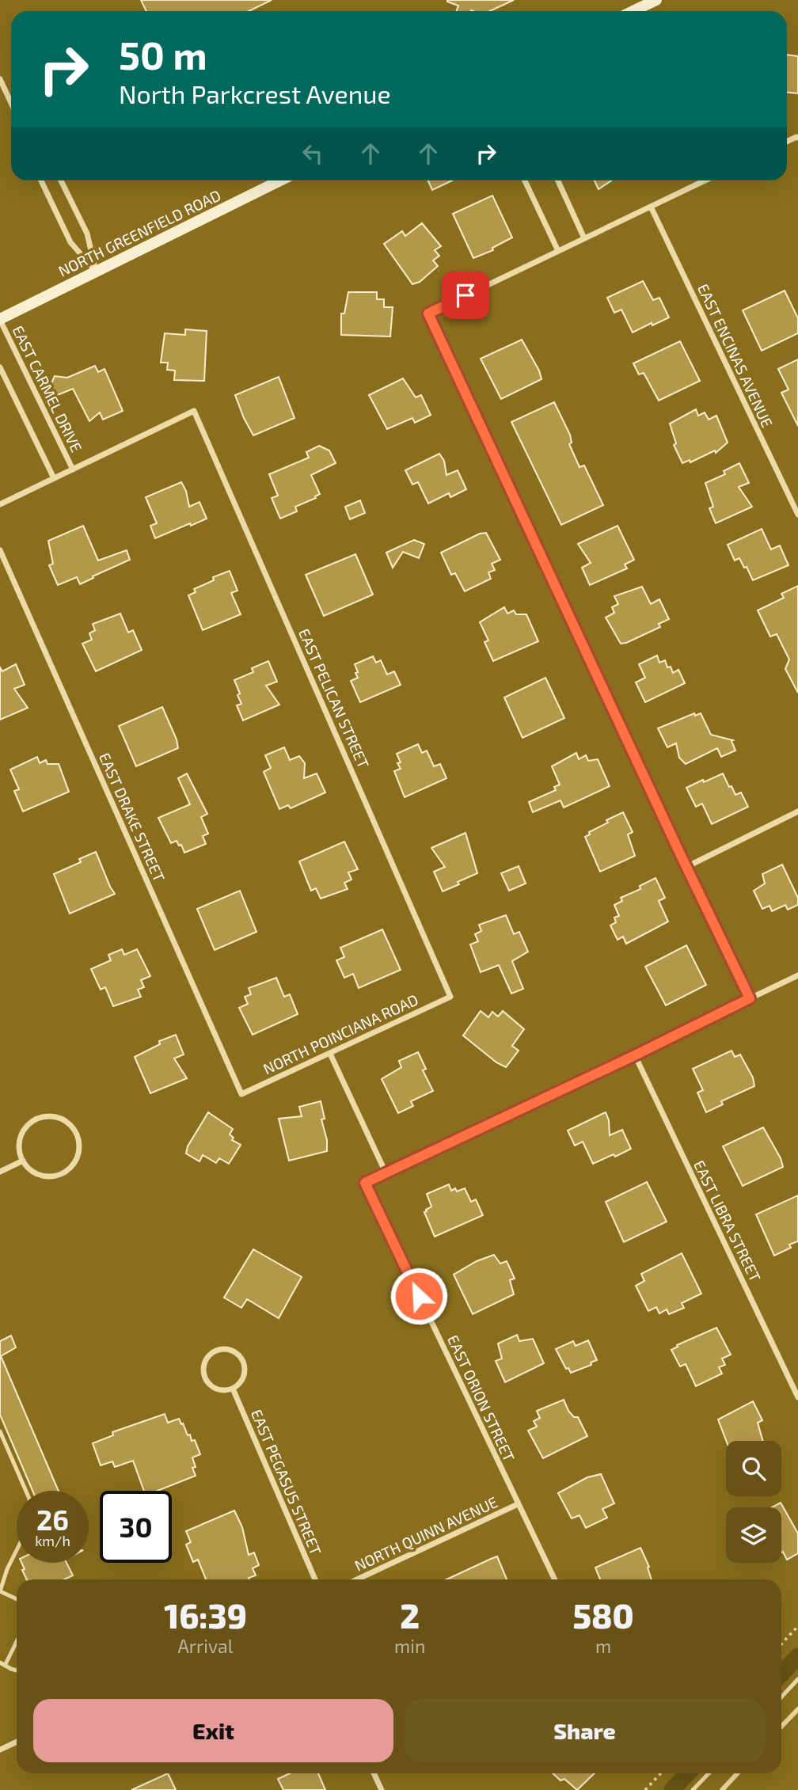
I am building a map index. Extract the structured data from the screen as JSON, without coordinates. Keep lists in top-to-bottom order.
{
  "streets": {
    "main road": ["NORTH GREENFIELD ROAD"],
    "street": [
      "EAST ENCINAS AVENUE",
      "EAST CARMEL DRIVE",
      "EAST PELICAN STREET",
      "EAST DRAKE STREET",
      "NORTH POINCIANA ROAD",
      "EAST LIBRA STREET",
      "EAST ORION STREET",
      "EAST PEGASUS STREET",
      "NORTH QUINN AVENUE"
    ]
  },
  "crossings": [
    ["NORTH GREENFIELD ROAD", "EAST CARMEL DRIVE"],
    ["EAST CARMEL DRIVE", "EAST PELICAN STREET"],
    ["EAST PELICAN STREET", "NORTH POINCIANA ROAD"],
    ["EAST DRAKE STREET", "NORTH POINCIANA ROAD"],
    ["EAST ORION STREET", "NORTH QUINN AVENUE"]
  ],
  "page": {
    "turn": ["50 m", "North Parkcrest Avenue"],
    "speed": "26 km/h",
    "limit": "30",
    "eta": [
      "16:39",
      "Arrival",
      "2",
      "min",
      "580",
      "m"
    ],
    "buttons": ["Exit", "Share"]
  }
}
